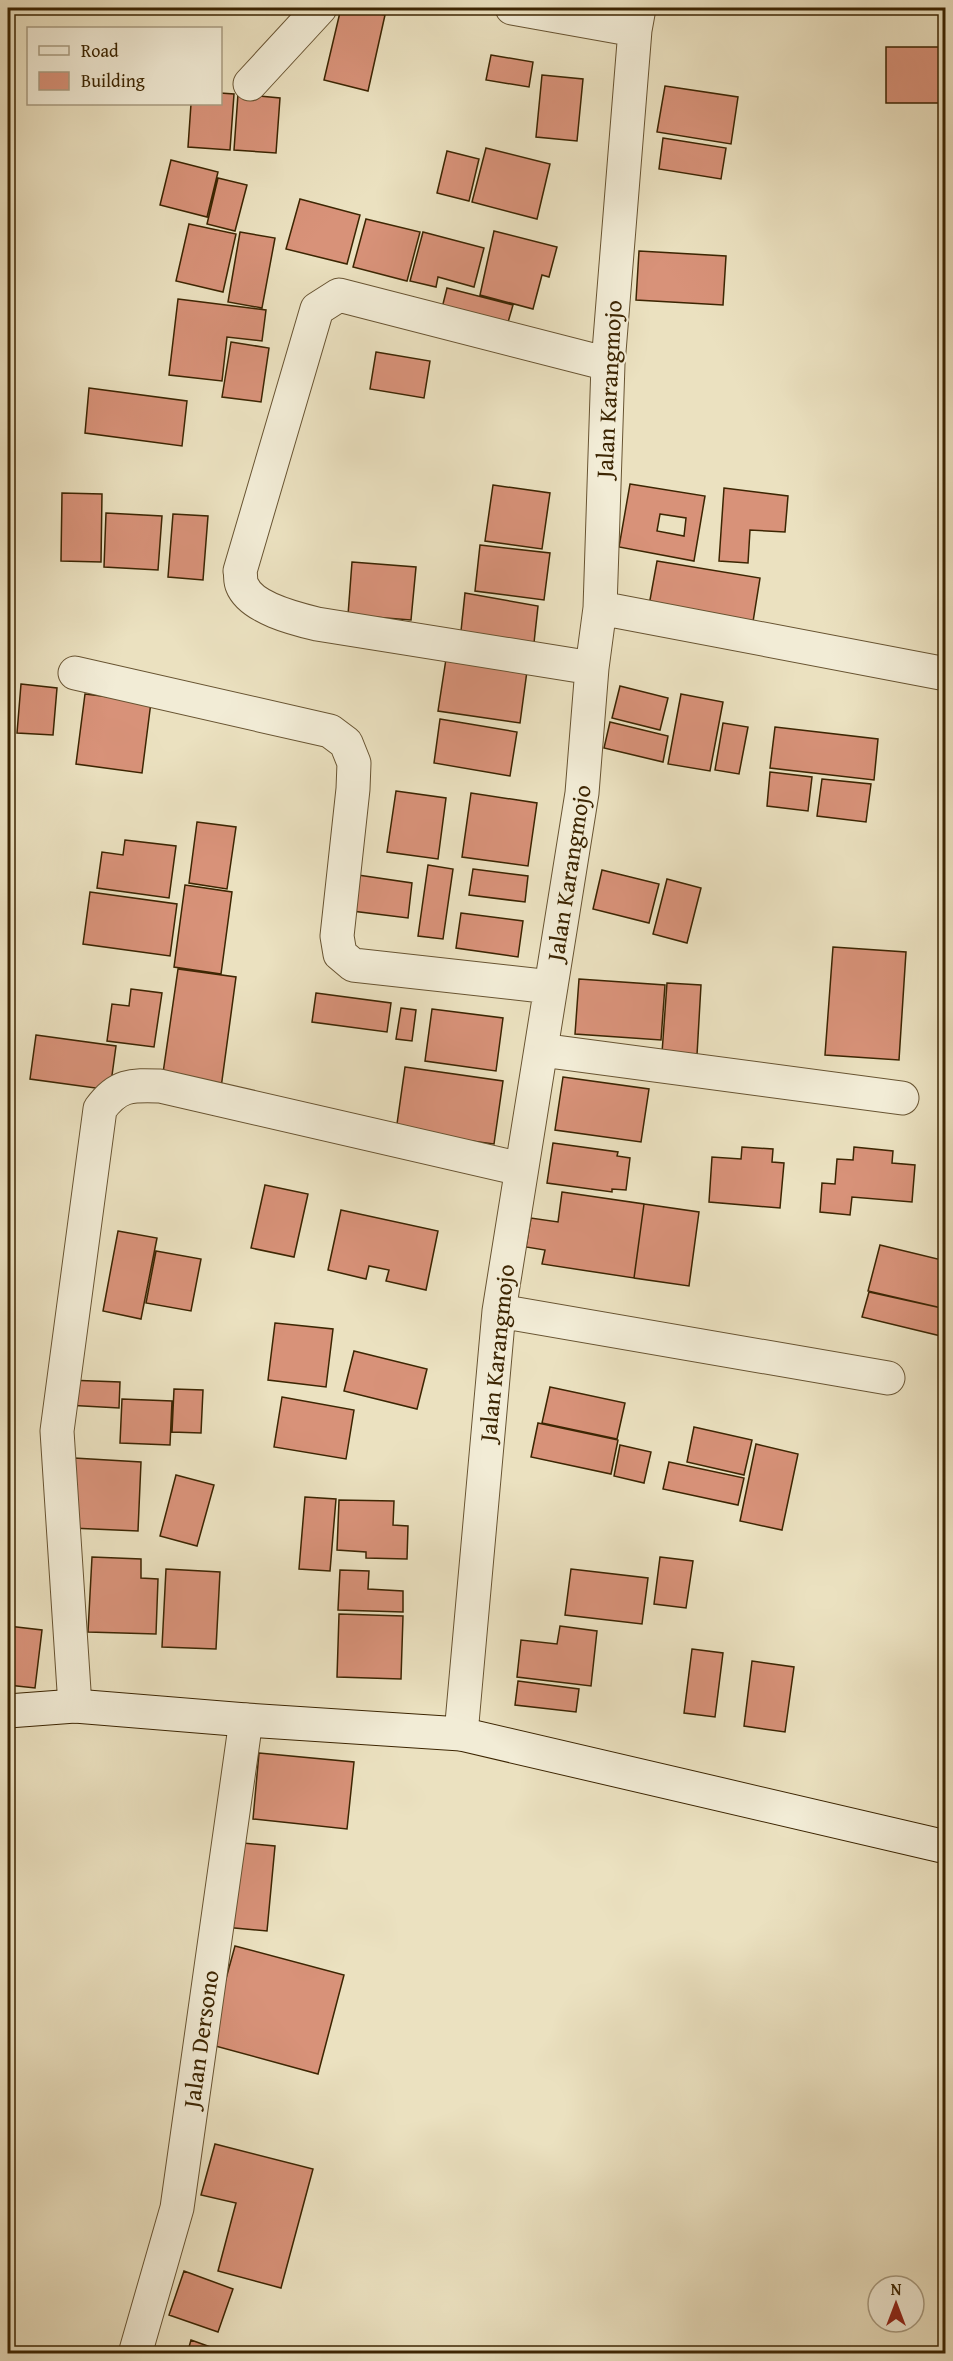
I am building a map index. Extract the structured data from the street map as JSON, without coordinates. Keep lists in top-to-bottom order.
{
  "streets": {
    "street": ["Jalan Karangmojo", "Jalan Dersono"]
  },
  "legend": ["Road", "Building"],
  "north": "top"
}
